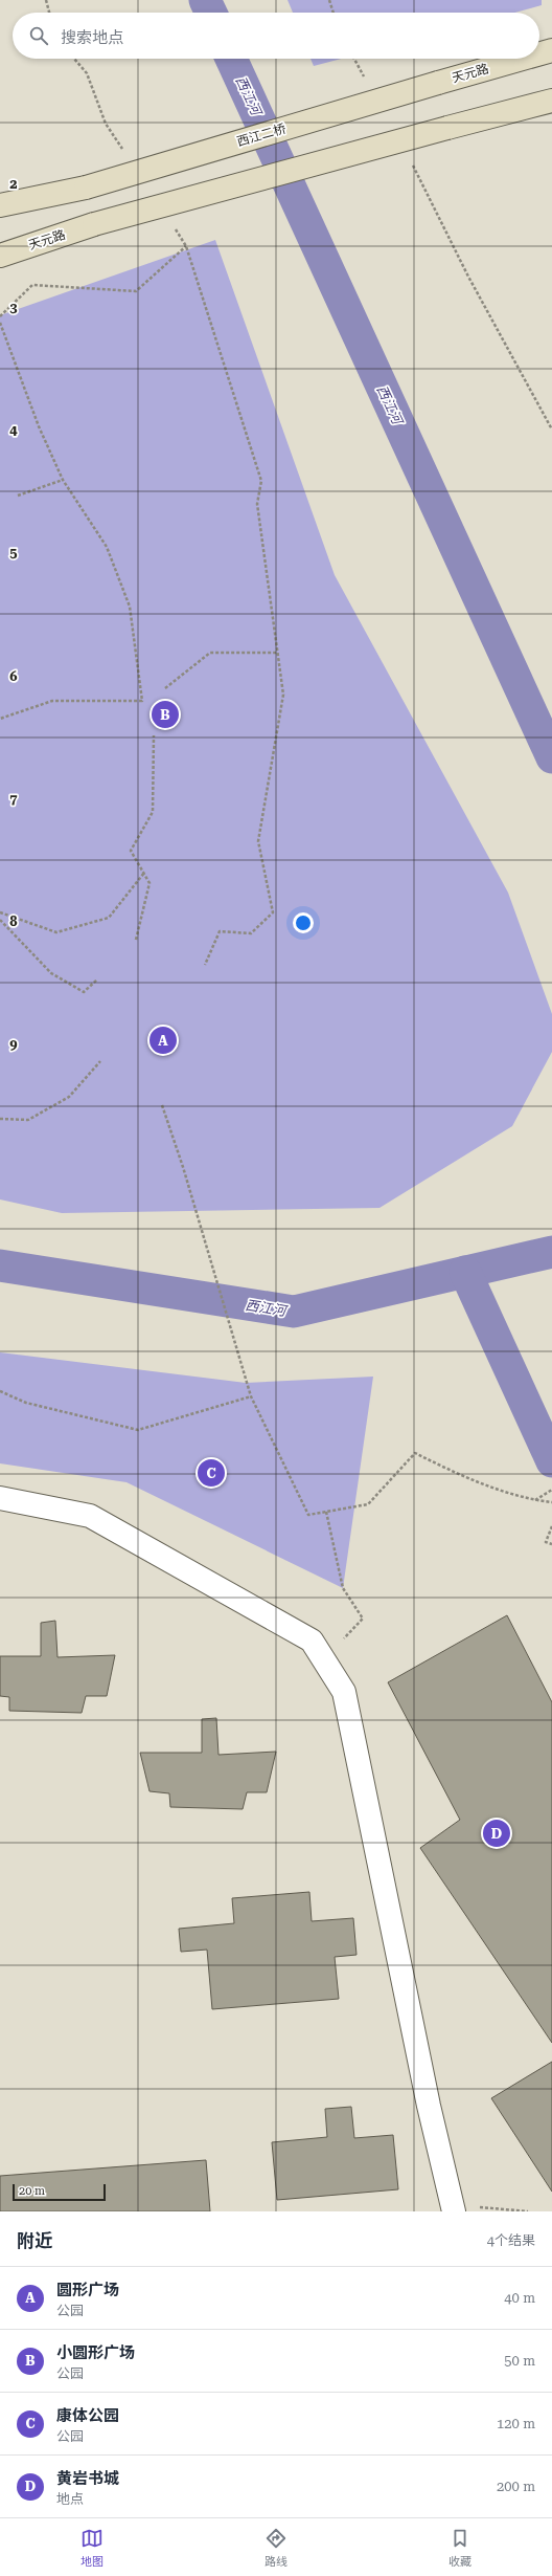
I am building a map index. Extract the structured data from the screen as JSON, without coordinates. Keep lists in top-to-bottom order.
{
  "streets": {
    "main road": ["天元路", "西江二桥"]
  },
  "crossings": [
    ["天元路", "西江二桥"]
  ],
  "water": ["西江河"],
  "scale_bar": "20 m",
  "page": {
    "search": "搜索地点",
    "pins": [
      "B",
      "A",
      "C",
      "D"
    ],
    "scale": "20 m",
    "heading": ["附近", "4个结果"],
    "list": [
      {
        "mark": "A",
        "name": "圆形广场",
        "note": "公园",
        "value": "40 m"
      },
      {
        "mark": "B",
        "name": "小圆形广场",
        "note": "公园",
        "value": "50 m"
      },
      {
        "mark": "C",
        "name": "康体公园",
        "note": "公园",
        "value": "120 m"
      },
      {
        "mark": "D",
        "name": "黄岩书城",
        "note": "地点",
        "value": "200 m"
      }
    ],
    "nav": ["地图", "路线", "收藏"]
  },
  "grid": {
    "rows": [
      "2",
      "3",
      "4",
      "5",
      "6",
      "7",
      "8",
      "9"
    ]
  }
}
